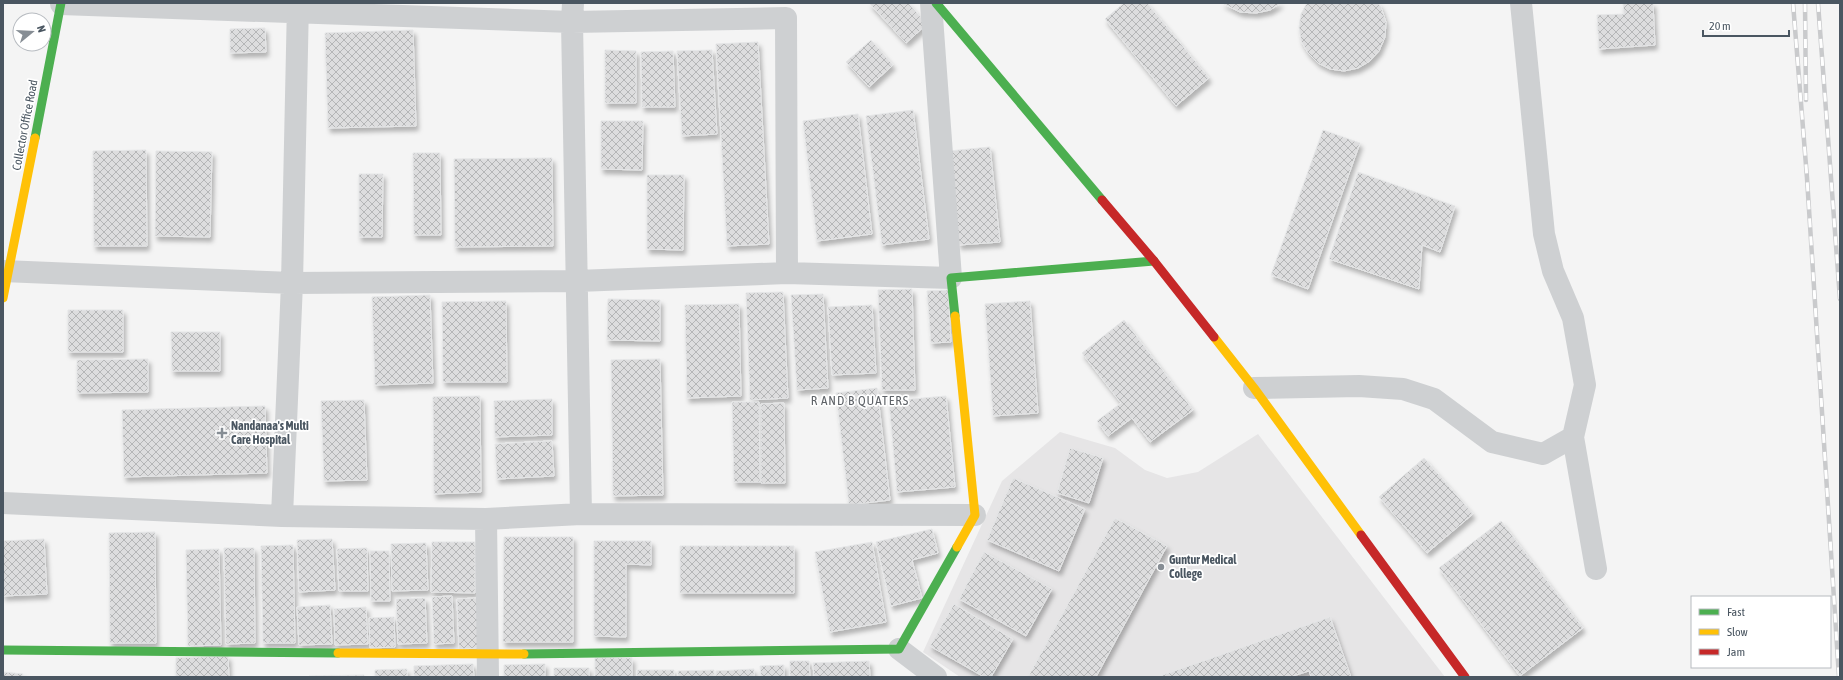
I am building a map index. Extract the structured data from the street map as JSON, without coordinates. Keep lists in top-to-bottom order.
{
  "streets": {
    "street": ["Collector Office Road"]
  },
  "districts": ["R AND B QUATERS"],
  "places": {
    "health": ["Nandanaa's Multi Care Hospital"],
    "other": ["Guntur Medical College"]
  },
  "legend": ["Fast", "Slow", "Jam"],
  "scale_bar": "20 m",
  "north": "right"
}
